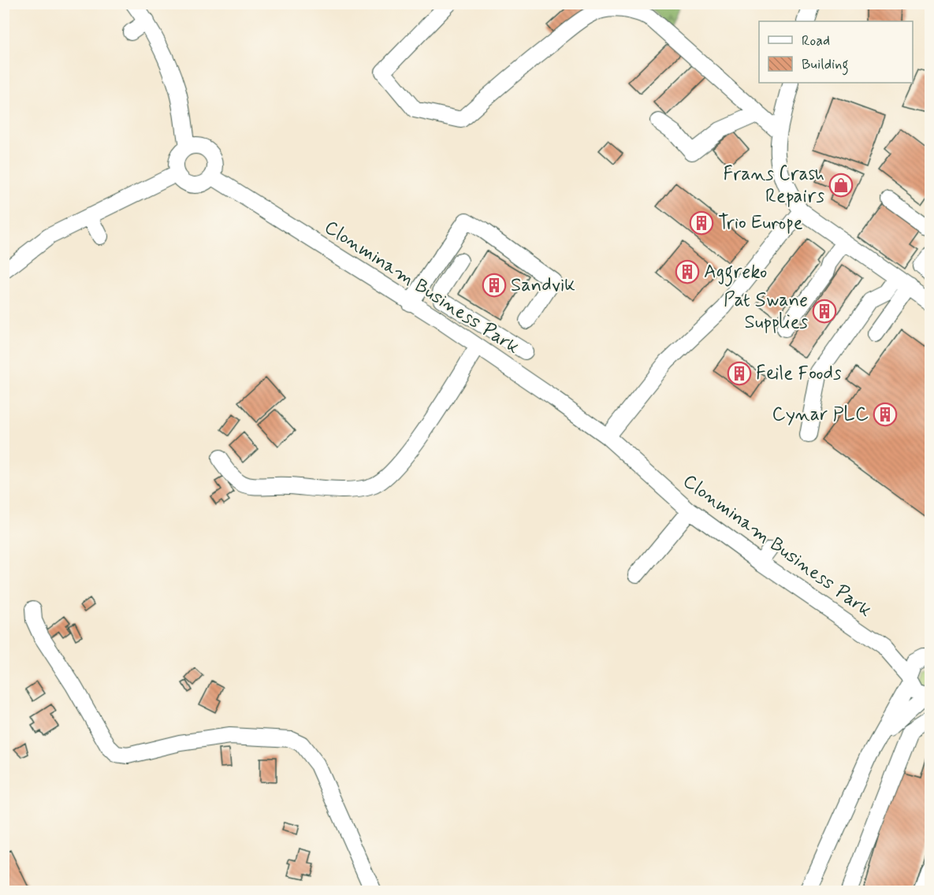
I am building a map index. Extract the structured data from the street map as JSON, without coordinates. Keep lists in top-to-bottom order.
{
  "streets": {
    "street": ["Clonminam Business Park"]
  },
  "places": {
    "shop": ["Frans Crash Repairs"],
    "building": [
      "Trio Europe",
      "Aggreko",
      "Sandvik",
      "Pat Swane Supplies",
      "Feile Foods",
      "Cynar PLC"
    ]
  },
  "legend": ["Road", "Building"]
}
